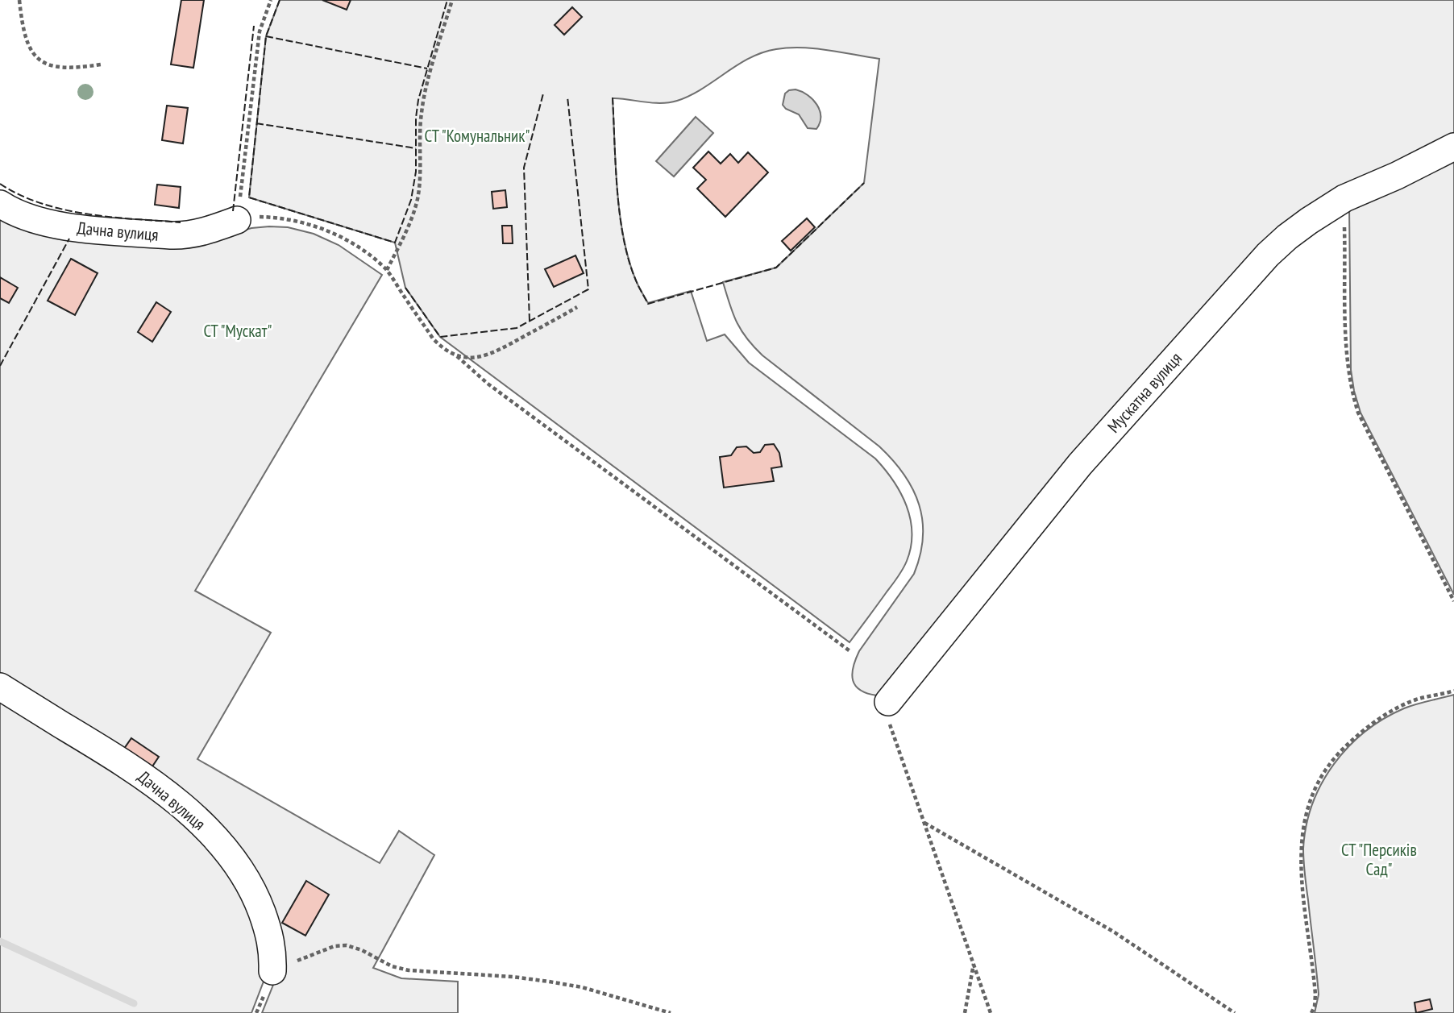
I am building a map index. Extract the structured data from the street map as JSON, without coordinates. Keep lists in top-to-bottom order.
{
  "streets": {
    "street": ["Дачна вулиця", "Мускатна вулиця"]
  },
  "parks": ["СТ \"Комунальник\"", "СТ \"Мускат\"", "СТ \"Персиків Сад\""]
}
